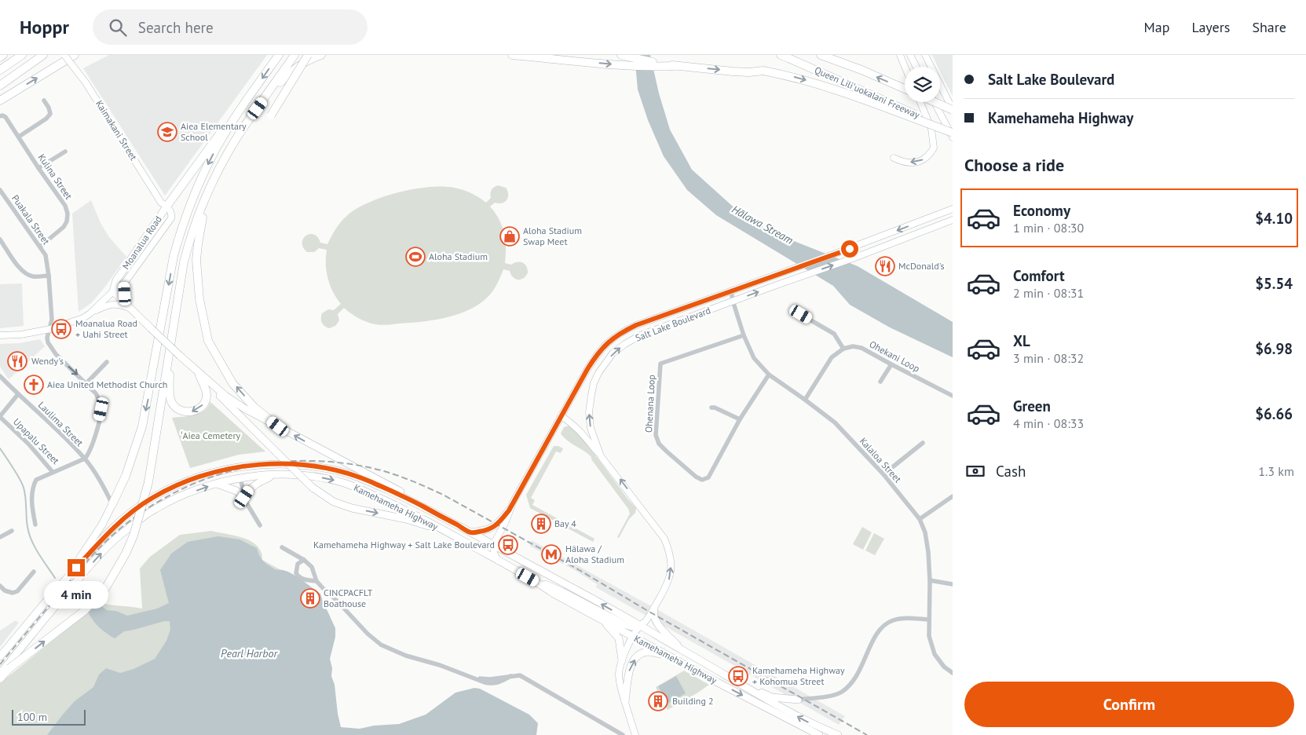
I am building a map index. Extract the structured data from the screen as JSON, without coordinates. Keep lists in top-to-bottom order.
{
  "streets": {
    "highway": ["Queen Liliʻuokalani Freeway"],
    "main road": [
      "Kaimakani Street",
      "Moanalua Road",
      "Salt Lake Boulevard",
      "Kamehameha Highway"
    ],
    "street": [
      "Kulina Street",
      "Puakala Street",
      "Ohekani Loop",
      "Ohenana Loop",
      "Laulima Street",
      "Upapalu Street",
      "Kalaloa Street"
    ]
  },
  "crossings": [
    ["Kaimakani Street", "Moanalua Road"],
    ["Kulina Street", "Puakala Street"],
    ["Puakala Street", "Moanalua Road"],
    ["Salt Lake Boulevard", "Kalaloa Street"],
    ["Salt Lake Boulevard", "Kamehameha Highway"],
    ["Ohenana Loop", "Kalaloa Street"],
    ["Laulima Street", "Upapalu Street"],
    ["Laulima Street", "Kamehameha Highway"]
  ],
  "water": ["Hālawa Stream", "Pearl Harbor"],
  "parks": ["ʻAiea Cemetery"],
  "places": {
    "school or university": ["Aiea Elementary School"],
    "shop": ["Aloha Stadium Swap Meet"],
    "sports": ["Aloha Stadium"],
    "restaurant": ["McDonald's", "Wendy's"],
    "bus stop": ["Moanalua Road + Uahi Street", "Kamehameha Highway + Salt Lake Boulevard", "Kamehameha Highway + Kohomua Street"],
    "church": ["Aiea United Methodist Church"],
    "building": ["Bay 4", "CINCPACFLT Boathouse", "Building 2"],
    "metro station": ["Hālawa / Aloha Stadium"]
  },
  "scale_bar": "100 m",
  "page": {
    "header": "Hoppr",
    "search": "Search here",
    "nav": ["Map", "Layers", "Share"],
    "banner": ["Salt Lake Boulevard", "Kamehameha Highway"],
    "heading": "Choose a ride",
    "list": [
      {
        "name": "Economy",
        "note": "1 min · 08:30",
        "value": "$4.10"
      },
      {
        "name": "Comfort",
        "note": "2 min · 08:31",
        "value": "$5.54"
      },
      {
        "name": "XL",
        "note": "3 min · 08:32",
        "value": "$6.98"
      },
      {
        "name": "Green",
        "note": "4 min · 08:33",
        "value": "$6.66"
      }
    ],
    "pay": ["Cash", "1.3 km"],
    "bubble": "4 min",
    "buttons": "Confirm",
    "scale": "100 m"
  }
}
